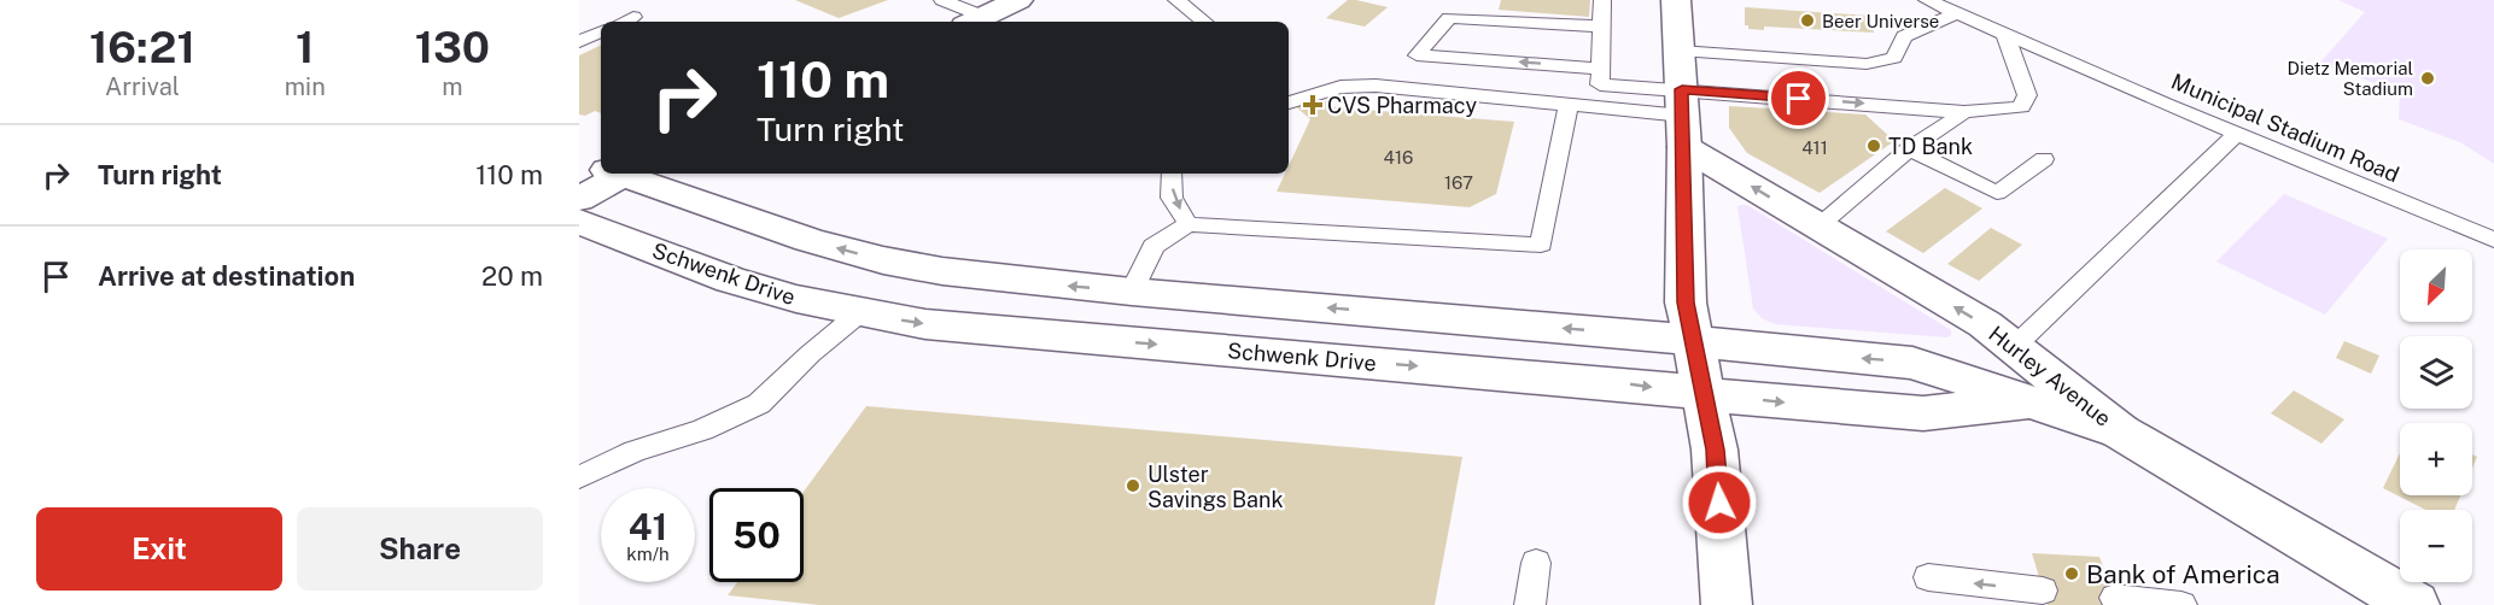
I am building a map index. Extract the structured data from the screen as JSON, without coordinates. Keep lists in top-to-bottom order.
{
  "streets": {
    "street": ["Schwenk Drive", "Hurley Avenue"],
    "lane": ["Municipal Stadium Road"]
  },
  "crossings": [
    ["Schwenk Drive", "Hurley Avenue"]
  ],
  "one_way": ["Hurley Avenue"],
  "places": {
    "other": [
      "Beer Universe",
      "Dietz Memorial Stadium",
      "TD Bank",
      "Ulster Savings Bank",
      "Bank of America"
    ],
    "health": ["CVS Pharmacy"]
  },
  "house_numbers": ["411", "416", "167"],
  "north": "bottom left",
  "page": {
    "eta": [
      "16:21",
      "Arrival",
      "1",
      "min",
      "130",
      "m"
    ],
    "turn": ["110 m", "Turn right"],
    "list": [
      {
        "name": "Turn right",
        "value": "110 m"
      },
      {
        "name": "Arrive at destination",
        "value": "20 m"
      }
    ],
    "map_buttons": ["+", "−"],
    "speed": "41 km/h",
    "limit": "50",
    "buttons": ["Exit", "Share"]
  }
}
